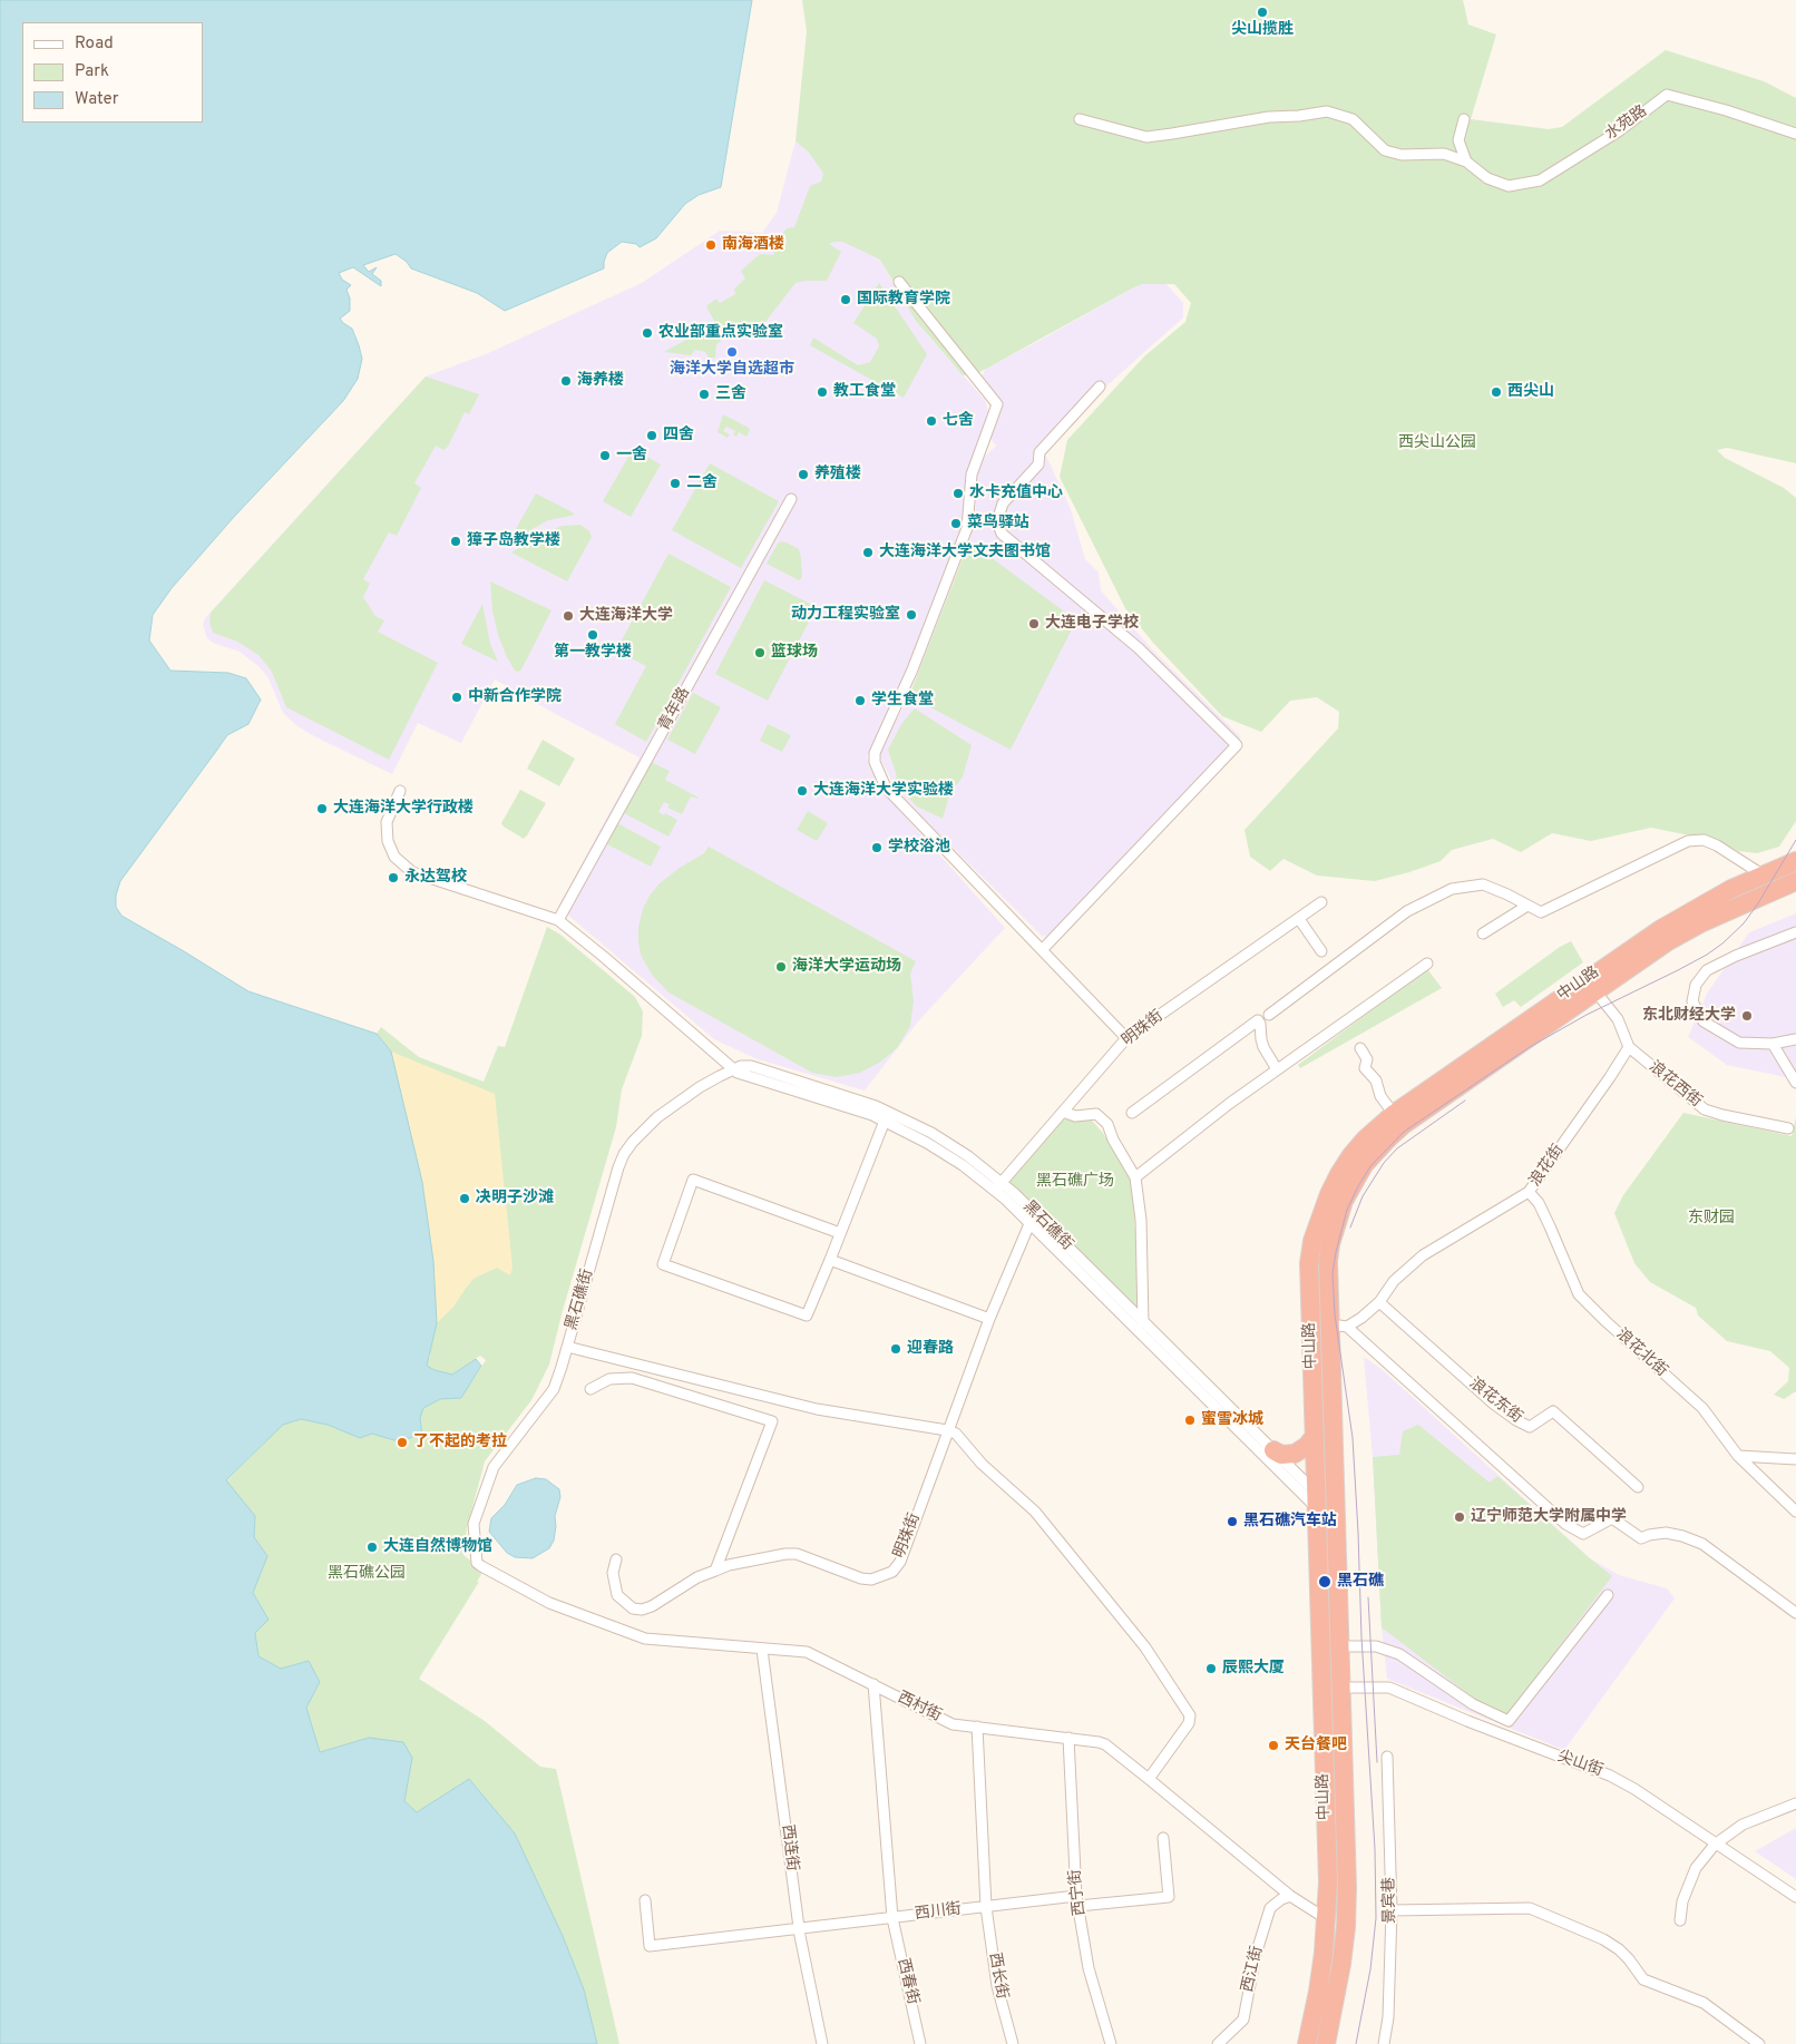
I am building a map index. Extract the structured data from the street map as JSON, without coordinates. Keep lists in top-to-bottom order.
{
  "streets": {
    "highway": ["中山路"],
    "street": [
      "水苑路",
      "青年路",
      "明珠街",
      "浪花西街",
      "浪花街",
      "黑石礁街",
      "浪花北街",
      "浪花东街",
      "西村街",
      "尖山街",
      "西连街",
      "西宁街",
      "景宾巷",
      "西川街",
      "西江街",
      "西长街",
      "西春街"
    ]
  },
  "crossings": [
    ["中山路", "浪花街"],
    ["中山路", "黑石礁街"],
    ["中山路", "西村街"],
    ["中山路", "尖山街"],
    ["明珠街", "黑石礁街"],
    ["浪花西街", "浪花街"],
    ["浪花街", "浪花北街"],
    ["浪花街", "浪花东街"],
    ["黑石礁街", "西村街"],
    ["西村街", "西连街"],
    ["西村街", "西宁街"],
    ["西村街", "西江街"],
    ["西村街", "西长街"],
    ["西村街", "西春街"],
    ["西连街", "西川街"],
    ["西宁街", "西川街"],
    ["西川街", "西长街"],
    ["西川街", "西春街"]
  ],
  "parks": [
    "西尖山公园",
    "黑石礁广场",
    "东财园",
    "黑石礁公园"
  ],
  "places": [
    "尖山揽胜",
    "南海酒楼",
    "国际教育学院",
    "农业部重点实验室",
    "海洋大学自选超市",
    "海养楼",
    "教工食堂",
    "西尖山",
    "三舍",
    "七舍",
    "四舍",
    "一舍",
    "养殖楼",
    "二舍",
    "水卡充值中心",
    "菜鸟驿站",
    "獐子岛教学楼",
    "大连海洋大学文夫图书馆",
    "动力工程实验室",
    "大连海洋大学",
    "大连电子学校",
    "第一教学楼",
    "篮球场",
    "中新合作学院",
    "学生食堂",
    "大连海洋大学实验楼",
    "大连海洋大学行政楼",
    "学校浴池",
    "永达驾校",
    "海洋大学运动场",
    "东北财经大学",
    "决明子沙滩",
    "迎春路",
    "蜜雪冰城",
    "了不起的考拉",
    "辽宁师范大学附属中学",
    "黑石礁汽车站",
    "大连自然博物馆",
    "黑石礁",
    "辰熙大厦",
    "天台餐吧"
  ],
  "legend": ["Road", "Park", "Water"]
}
